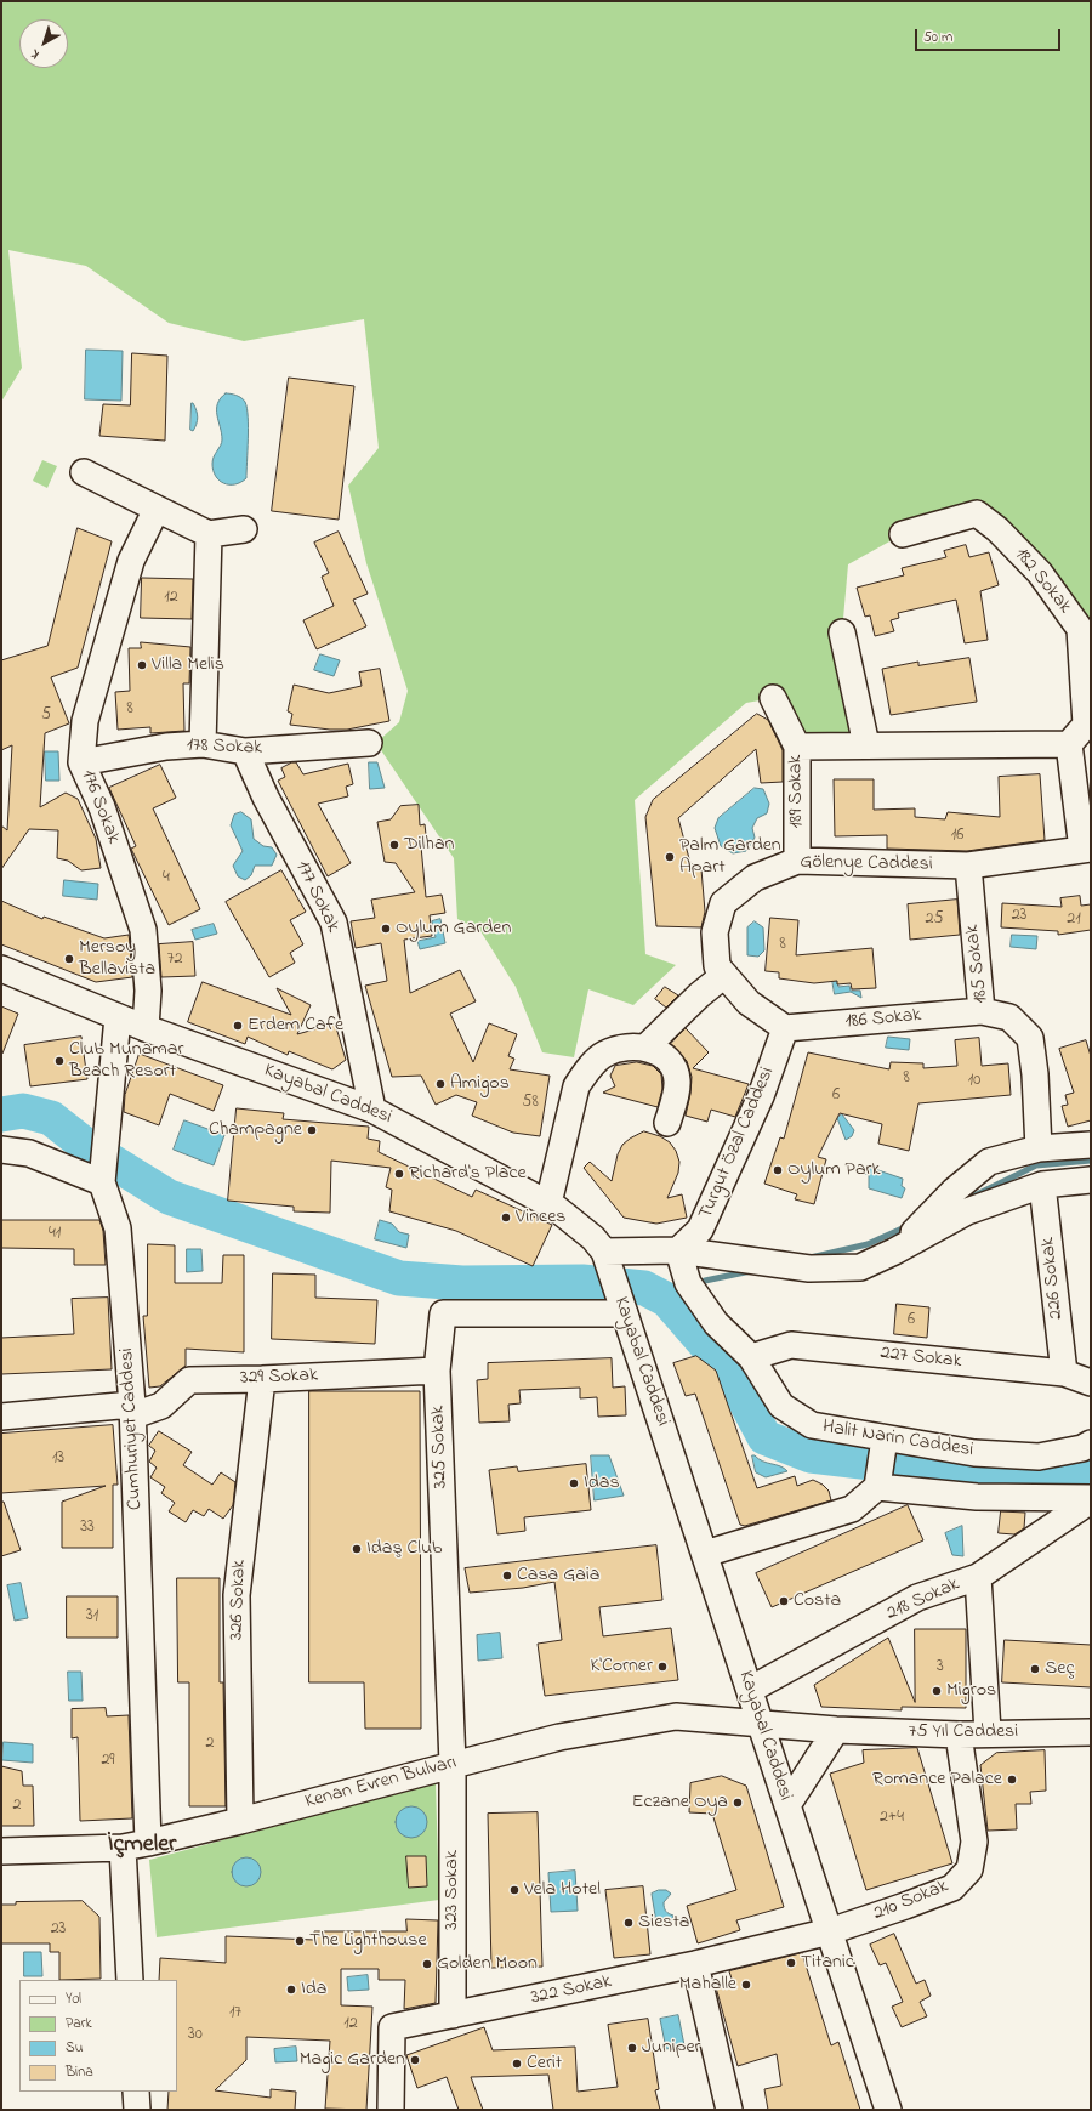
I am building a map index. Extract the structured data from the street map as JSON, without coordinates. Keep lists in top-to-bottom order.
{
  "streets": {
    "street": [
      "182 Sokak",
      "178 Sokak",
      "189 Sokak",
      "176 Sokak",
      "Gölenye Caddesi",
      "177 Sokak",
      "185 Sokak",
      "186 Sokak",
      "Kayabal Caddesi",
      "Turgut Özal Caddesi",
      "226 Sokak",
      "227 Sokak",
      "329 Sokak",
      "Cumhuriyet Caddesi",
      "Halit Narin Caddesi",
      "325 Sokak",
      "326 Sokak",
      "218 Sokak",
      "75 Yıl Caddesi",
      "Kenan Evren Bulvarı",
      "323 Sokak",
      "210 Sokak",
      "322 Sokak"
    ]
  },
  "crossings": [
    ["178 Sokak", "176 Sokak"],
    ["178 Sokak", "177 Sokak"],
    ["189 Sokak", "Gölenye Caddesi"],
    ["176 Sokak", "Kayabal Caddesi"],
    ["Gölenye Caddesi", "185 Sokak"],
    ["Gölenye Caddesi", "186 Sokak"],
    ["Gölenye Caddesi", "Turgut Özal Caddesi"],
    ["177 Sokak", "Kayabal Caddesi"],
    ["185 Sokak", "186 Sokak"],
    ["186 Sokak", "Turgut Özal Caddesi"],
    ["Kayabal Caddesi", "Cumhuriyet Caddesi"],
    ["Kayabal Caddesi", "325 Sokak"],
    ["Kayabal Caddesi", "218 Sokak"],
    ["Kayabal Caddesi", "75 Yıl Caddesi"],
    ["Kayabal Caddesi", "Kenan Evren Bulvarı"],
    ["Kayabal Caddesi", "210 Sokak"],
    ["Kayabal Caddesi", "322 Sokak"],
    ["Turgut Özal Caddesi", "Halit Narin Caddesi"],
    ["226 Sokak", "227 Sokak"],
    ["227 Sokak", "Halit Narin Caddesi"],
    ["329 Sokak", "Cumhuriyet Caddesi"],
    ["329 Sokak", "325 Sokak"],
    ["329 Sokak", "326 Sokak"],
    ["Cumhuriyet Caddesi", "Kenan Evren Bulvarı"],
    ["325 Sokak", "Kenan Evren Bulvarı"],
    ["325 Sokak", "323 Sokak"],
    ["326 Sokak", "Kenan Evren Bulvarı"],
    ["75 Yıl Caddesi", "Kenan Evren Bulvarı"],
    ["75 Yıl Caddesi", "210 Sokak"],
    ["Kenan Evren Bulvarı", "323 Sokak"],
    ["323 Sokak", "322 Sokak"],
    ["210 Sokak", "322 Sokak"]
  ],
  "districts": ["İçmeler"],
  "places": [
    "Villa Melis",
    "Dilhan",
    "Palm Garden Apart",
    "Oylum Garden",
    "Mersoy Bellavista",
    "Erdem Cafe",
    "Club Munamar Beach Resort",
    "Amigos",
    "Champagne",
    "Oylum Park",
    "Richard's Place",
    "Vinces",
    "Idas",
    "Idaş Club",
    "Casa Gaia",
    "Costa",
    "K'Corner",
    "Seç",
    "Migros",
    "Romance Palace",
    "Eczane Oya",
    "Vela Hotel",
    "Siesta",
    "The Lighthouse",
    "Titanic",
    "Golden Moon",
    "Mahalle",
    "Ida",
    "Juniper",
    "Magic Garden",
    "Cerit"
  ],
  "house_numbers": [
    "12",
    "8",
    "5",
    "16",
    "4",
    "23",
    "25",
    "21",
    "8",
    "72",
    "8",
    "10",
    "6",
    "58",
    "41",
    "6",
    "13",
    "33",
    "31",
    "3",
    "2",
    "29",
    "2",
    "2+4",
    "23",
    "17",
    "12",
    "30"
  ],
  "legend": [
    "Yol",
    "Park",
    "Su",
    "Bina"
  ],
  "scale_bar": "50 m",
  "north": "bottom left"
}
